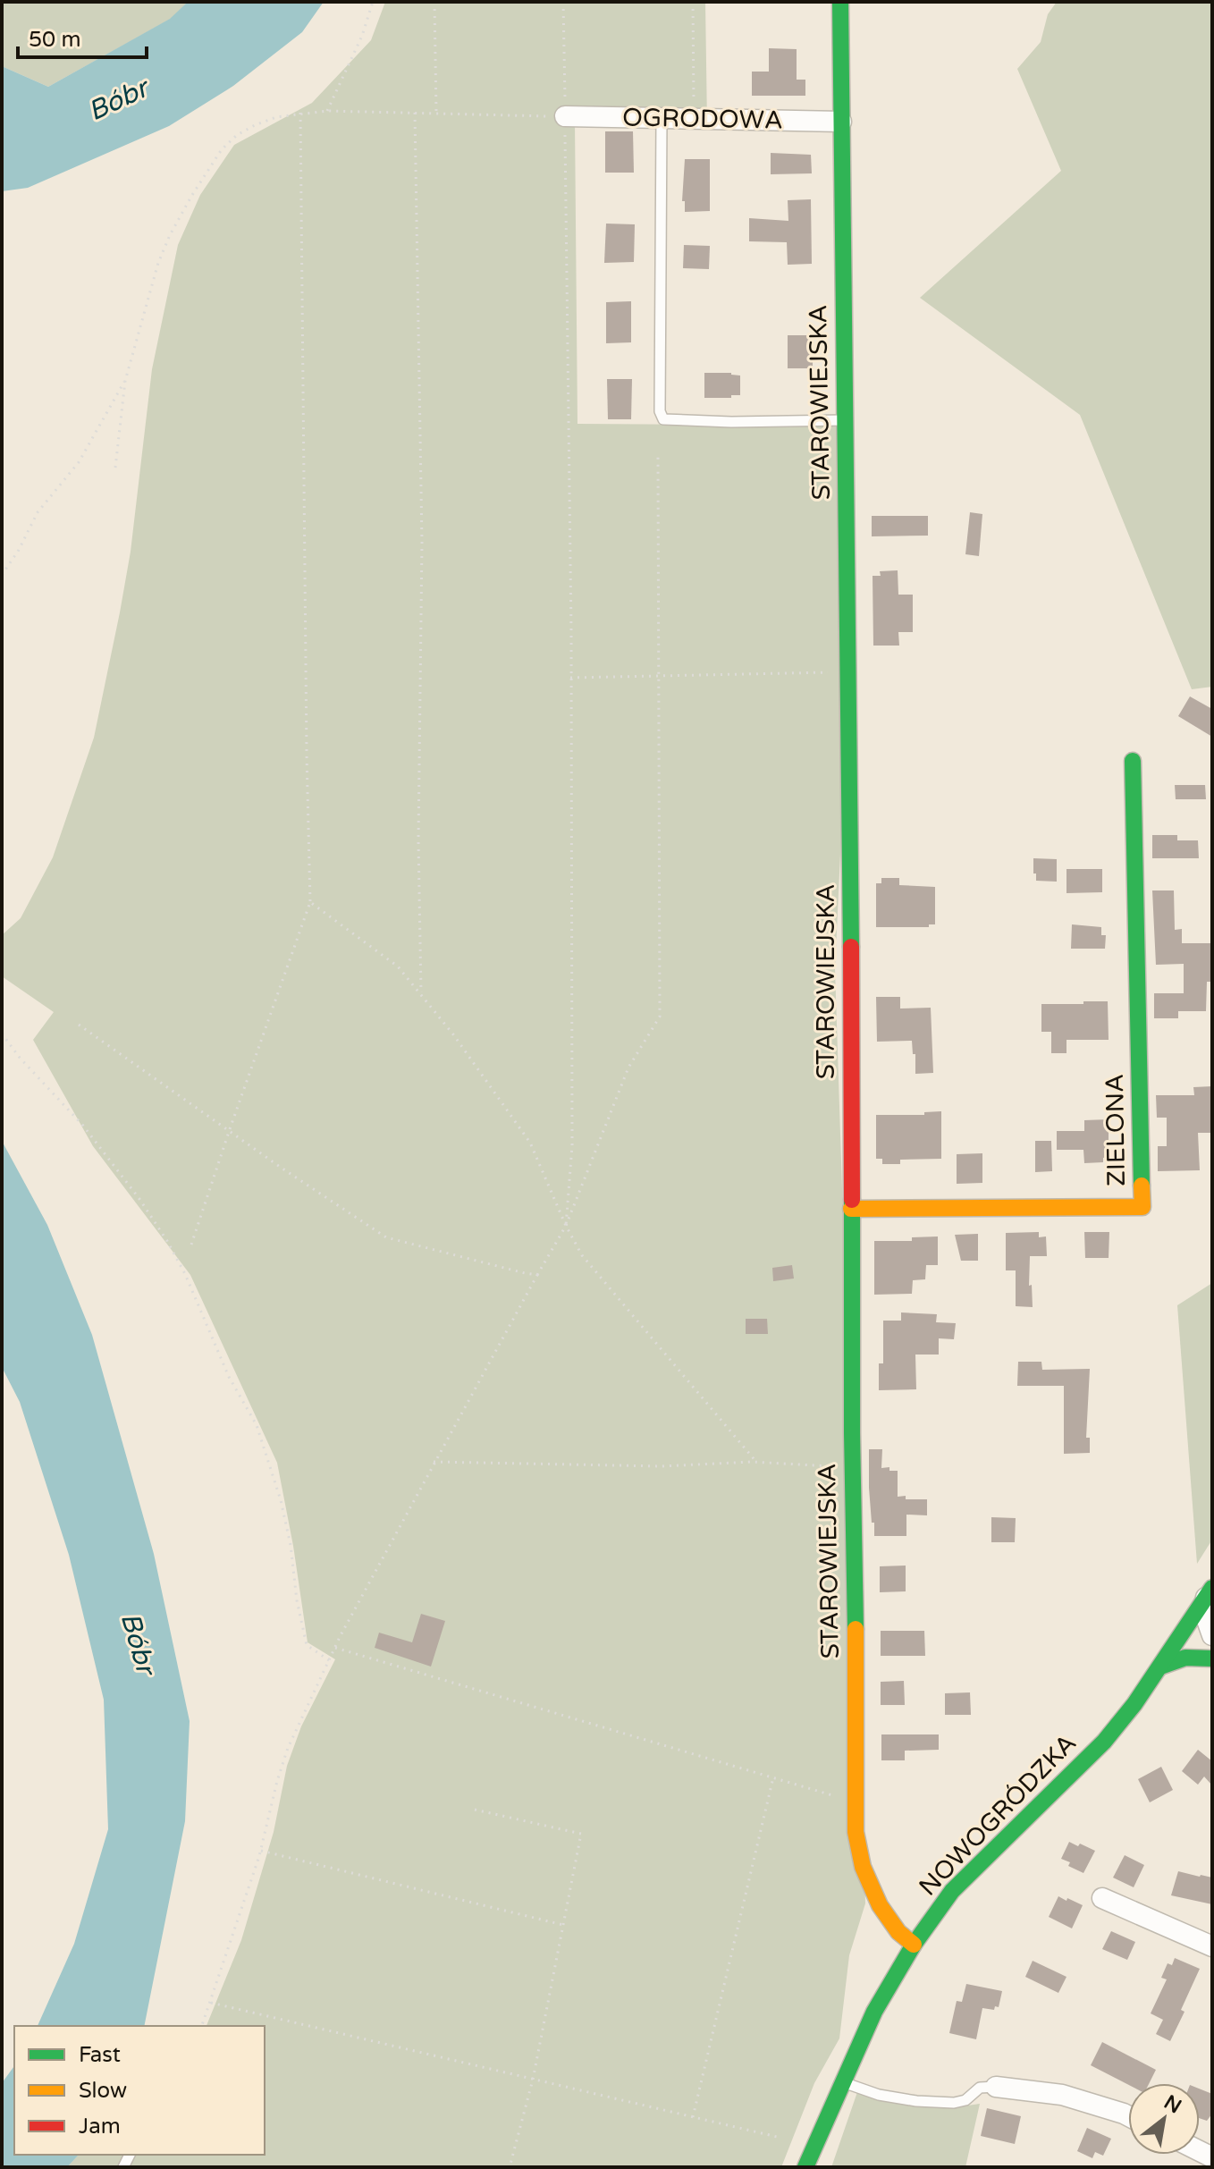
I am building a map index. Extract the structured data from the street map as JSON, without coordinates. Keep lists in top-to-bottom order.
{
  "streets": {
    "street": [
      "OGRODOWA",
      "STAROWIEJSKA",
      "ZIELONA",
      "NOWOGRÓDZKA"
    ]
  },
  "crossings": [
    ["OGRODOWA", "STAROWIEJSKA"],
    ["STAROWIEJSKA", "ZIELONA"],
    ["STAROWIEJSKA", "NOWOGRÓDZKA"]
  ],
  "water": ["Bóbr"],
  "legend": ["Fast", "Slow", "Jam"],
  "scale_bar": "50 m",
  "north": "top right"
}
